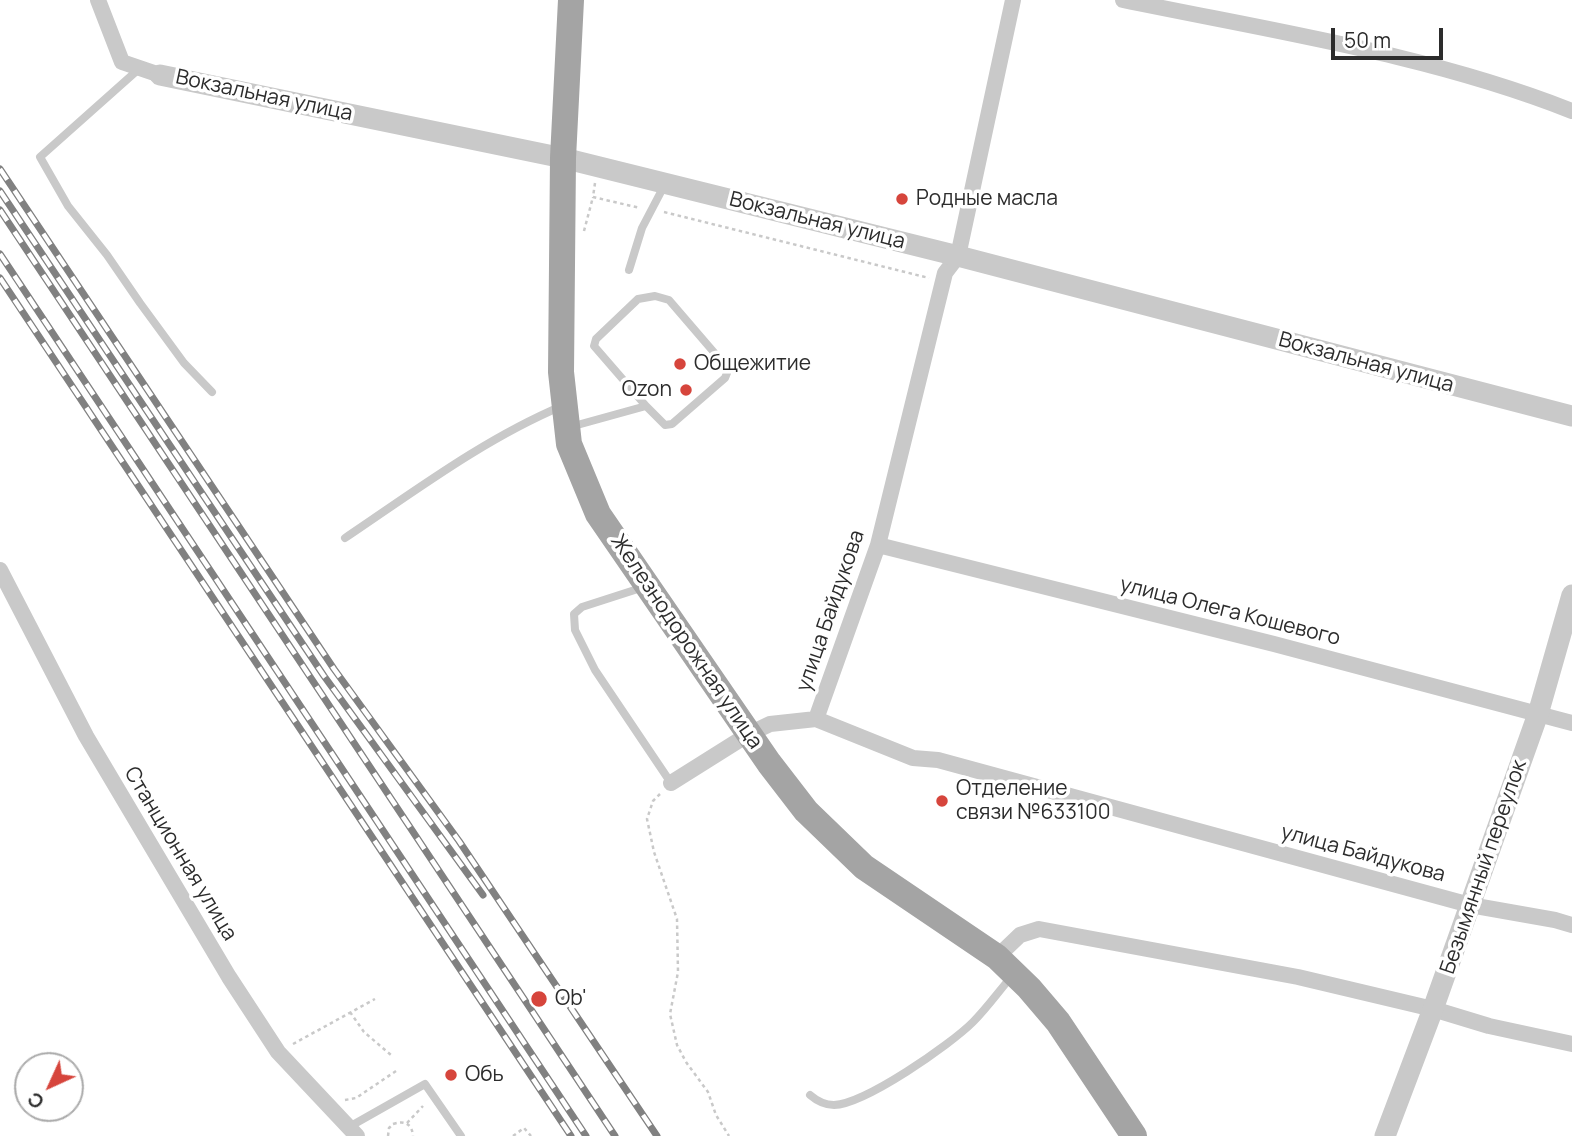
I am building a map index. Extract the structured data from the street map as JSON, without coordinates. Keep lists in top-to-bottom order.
{
  "streets": {
    "main road": ["Железнодорожная улица"],
    "street": [
      "Вокзальная улица",
      "улица Байдукова",
      "улица Олега Кошевого",
      "Станционная улица",
      "Безымянный переулок"
    ]
  },
  "crossings": [
    ["Вокзальная улица", "улица Байдукова"],
    ["Вокзальная улица", "Железнодорожная улица"],
    ["улица Байдукова", "улица Олега Кошевого"],
    ["улица Байдукова", "Безымянный переулок"],
    ["улица Олега Кошевого", "Безымянный переулок"]
  ],
  "places": [
    "Родные масла",
    "Общежитие",
    "Ozon",
    "Отделение связи №633100",
    "Ob'",
    "Обь"
  ],
  "scale_bar": "50 m",
  "north": "bottom left"
}
